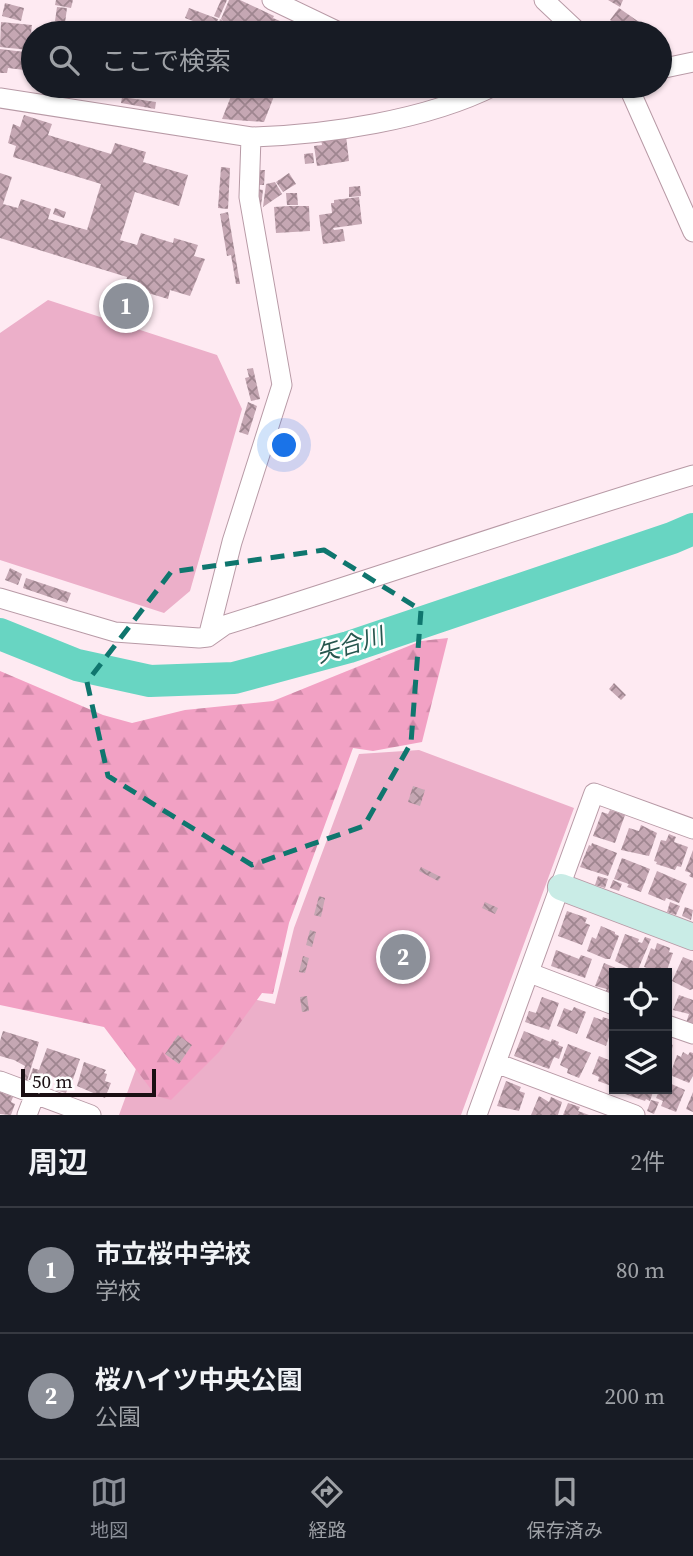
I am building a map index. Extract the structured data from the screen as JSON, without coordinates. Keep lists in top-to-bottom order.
{
  "water": ["矢合川"],
  "scale_bar": "50 m",
  "page": {
    "search": "ここで検索",
    "pins": ["1", "2"],
    "scale": "50 m",
    "heading": ["周辺", "2件"],
    "list": [
      {
        "mark": "1",
        "name": "市立桜中学校",
        "note": "学校",
        "value": "80 m"
      },
      {
        "mark": "2",
        "name": "桜ハイツ中央公園",
        "note": "公園",
        "value": "200 m"
      }
    ],
    "nav": ["地図", "経路", "保存済み"]
  }
}
